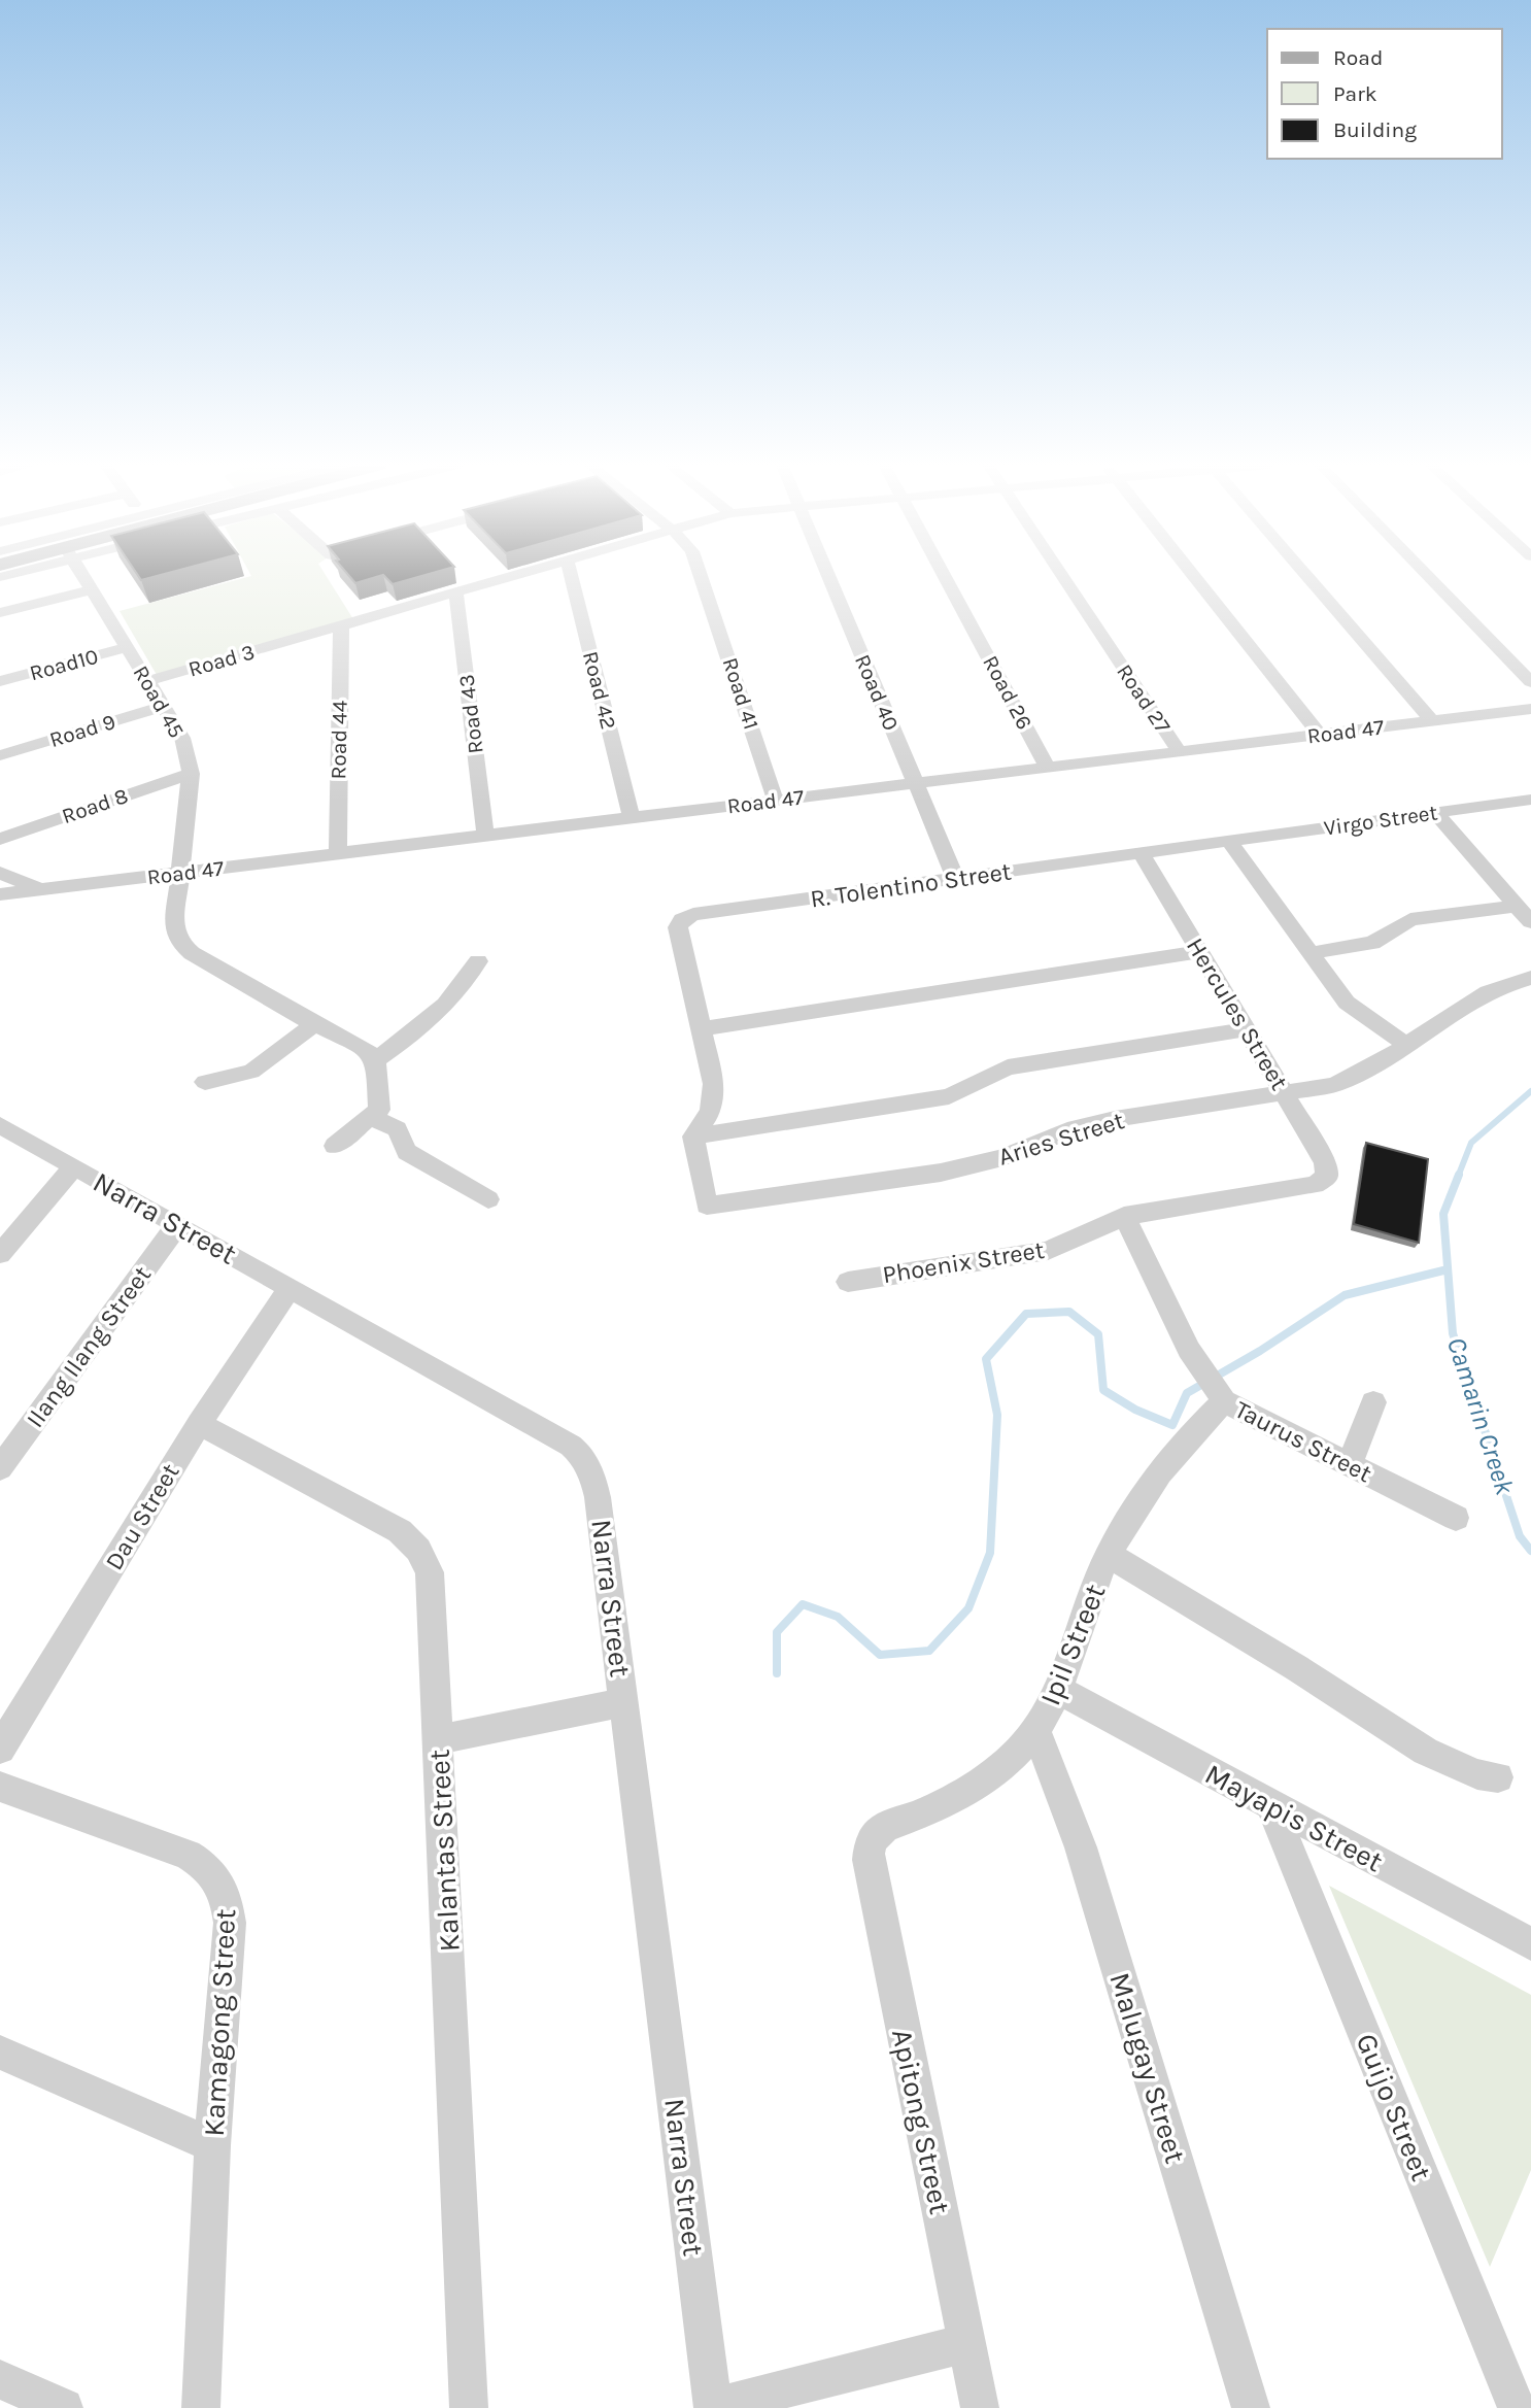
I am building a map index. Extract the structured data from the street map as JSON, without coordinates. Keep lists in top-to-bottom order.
{
  "streets": {
    "street": [
      "Road 3",
      "Road10",
      "Road 42",
      "Road 40",
      "Road 26",
      "Road 41",
      "Road 27",
      "Road 45",
      "Road 43",
      "Road 9",
      "Road 47",
      "Road 44",
      "Road 8",
      "Virgo Street",
      "R. Tolentino Street",
      "Hercules Street",
      "Aries Street",
      "Narra Street",
      "Phoenix Street",
      "Ilang Ilang Street",
      "Taurus Street",
      "Dau Street",
      "Ipil Street",
      "Mayapis Street",
      "Kalantas Street",
      "Kamagong Street",
      "Malugay Street",
      "Guijo Street",
      "Apitong Street"
    ]
  },
  "crossings": [
    ["Road 3", "Road 45"],
    ["Road 3", "Road 43"],
    ["Road 3", "Road 44"],
    ["Road10", "Road 45"],
    ["Road 42", "Road 47"],
    ["Road 40", "Road 47"],
    ["Road 40", "R. Tolentino Street"],
    ["Road 26", "Road 47"],
    ["Road 41", "Road 47"],
    ["Road 27", "Road 47"],
    ["Road 45", "Road 9"],
    ["Road 45", "Road 47"],
    ["Road 45", "Road 8"],
    ["Road 43", "Road 47"],
    ["Road 47", "Road 44"],
    ["Virgo Street", "R. Tolentino Street"],
    ["Virgo Street", "Hercules Street"],
    ["R. Tolentino Street", "Hercules Street"],
    ["Hercules Street", "Aries Street"],
    ["Hercules Street", "Phoenix Street"],
    ["Narra Street", "Ilang Ilang Street"],
    ["Narra Street", "Dau Street"],
    ["Phoenix Street", "Taurus Street"],
    ["Taurus Street", "Ipil Street"],
    ["Dau Street", "Kalantas Street"],
    ["Ipil Street", "Mayapis Street"],
    ["Ipil Street", "Malugay Street"],
    ["Ipil Street", "Apitong Street"],
    ["Mayapis Street", "Guijo Street"]
  ],
  "water": ["Camarin Creek"],
  "legend": ["Road", "Park", "Building"]
}
